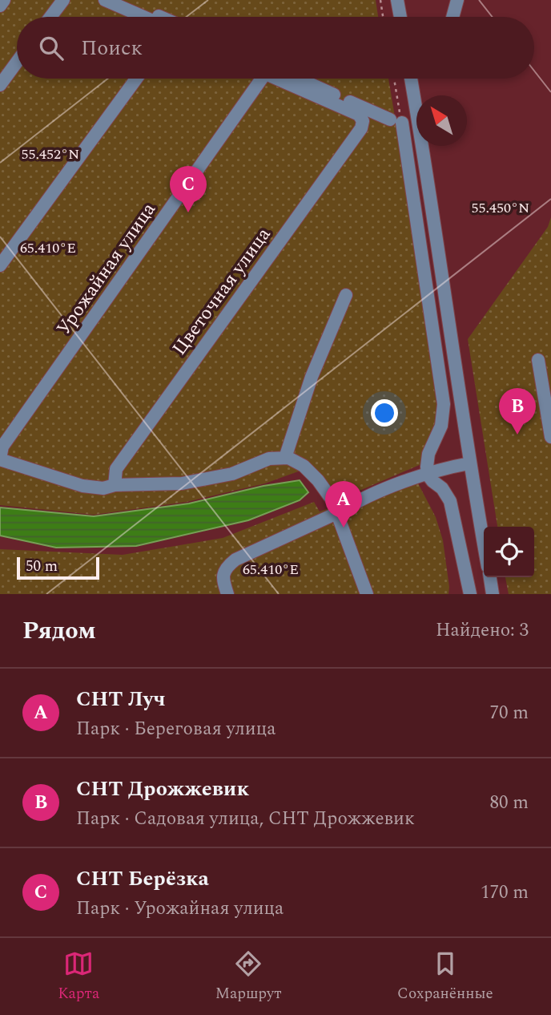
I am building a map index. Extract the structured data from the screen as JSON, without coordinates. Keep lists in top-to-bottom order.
{
  "streets": {
    "street": ["Урожайная улица", "Цветочная улица"]
  },
  "scale_bar": "50 m",
  "north": "top left",
  "page": {
    "search": "Поиск",
    "pins": ["C", "B", "A"],
    "scale": "50 m",
    "heading": ["Рядом", "Найдено: 3"],
    "list": [
      {
        "mark": "A",
        "name": "СНТ Луч",
        "note": "Парк · Береговая улица",
        "value": "70 m"
      },
      {
        "mark": "B",
        "name": "СНТ Дрожжевик",
        "note": "Парк · Садовая улица, СНТ Дрожжевик",
        "value": "80 m"
      },
      {
        "mark": "C",
        "name": "СНТ Берёзка",
        "note": "Парк · Урожайная улица",
        "value": "170 m"
      }
    ],
    "nav": ["Карта", "Маршрут", "Сохранённые"]
  },
  "coordinates": ["55.452°N", "55.450°N", "65.410°E"]
}
